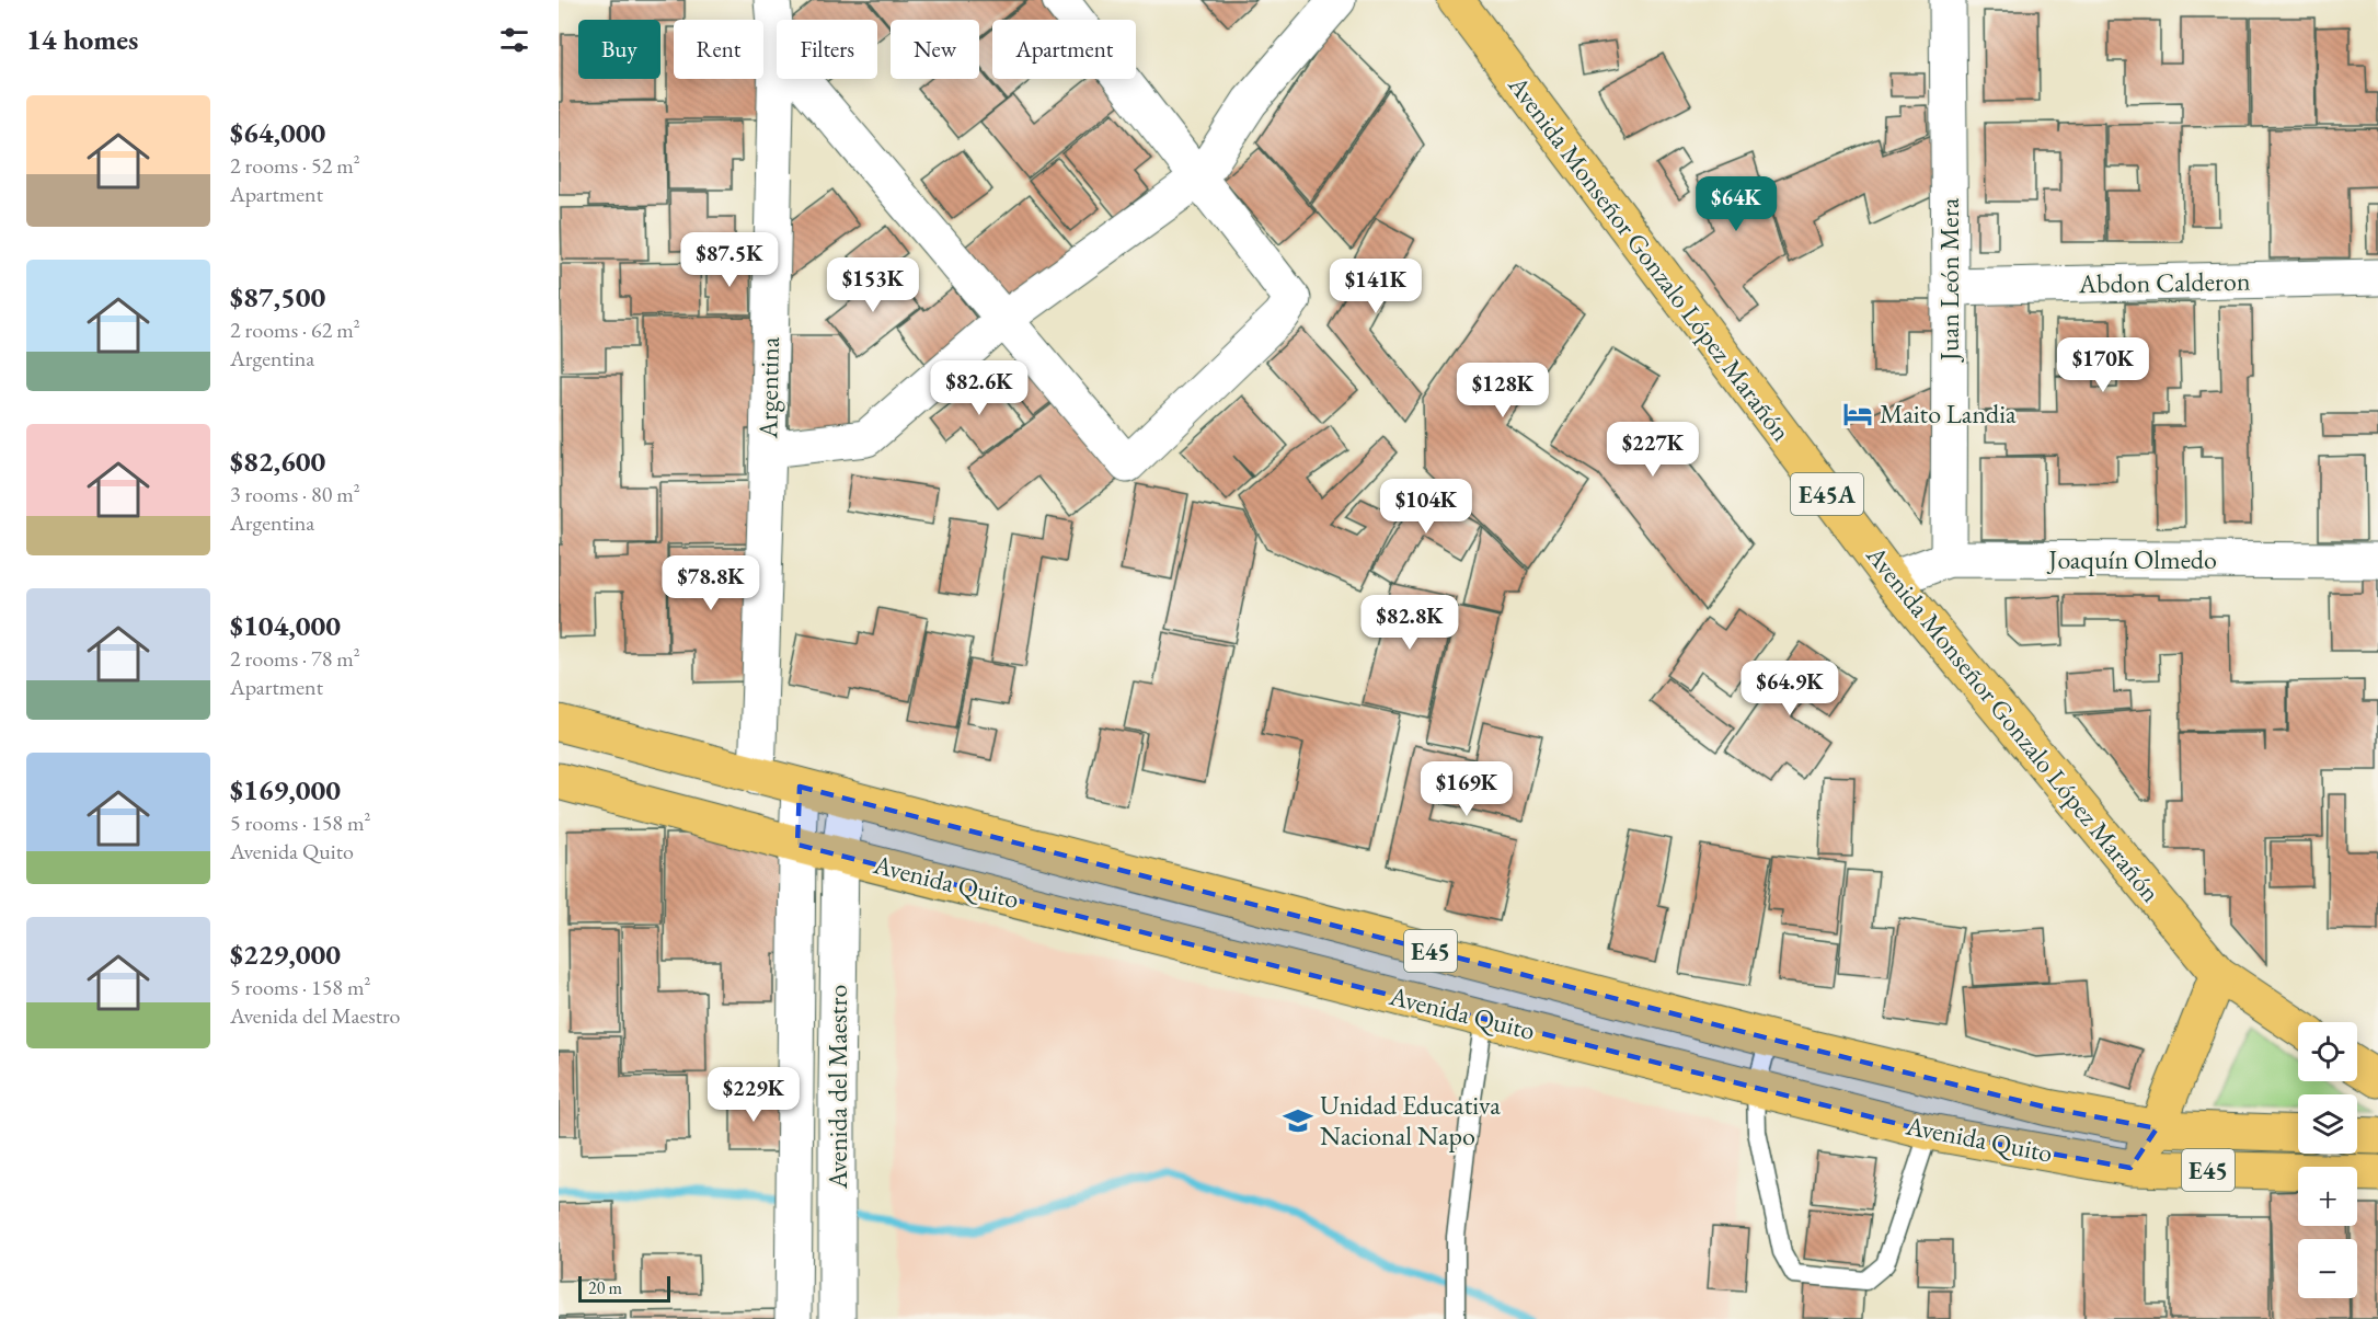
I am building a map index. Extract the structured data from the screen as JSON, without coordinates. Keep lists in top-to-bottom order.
{
  "streets": {
    "highway": [
      "Avenida Monseñor Gonzalo López Marañón",
      "E45A",
      "Avenida Quito",
      "E45"
    ],
    "street": [
      "Juan León Mera",
      "Abdon Calderon",
      "Argentina",
      "Joaquín Olmedo",
      "Avenida del Maestro"
    ]
  },
  "crossings": [
    ["Avenida Monseñor Gonzalo López Marañón", "E45A"],
    ["Avenida Monseñor Gonzalo López Marañón", "Joaquín Olmedo"],
    ["Juan León Mera", "Abdon Calderon"],
    ["Juan León Mera", "Joaquín Olmedo"],
    ["Argentina", "Avenida Quito"],
    ["Avenida Quito", "Avenida del Maestro"]
  ],
  "places": {
    "hotel": ["Maito Landia"],
    "school or university": ["Unidad Educativa Nacional Napo"]
  },
  "scale_bar": "20 m",
  "page": {
    "heading": "14 homes",
    "chip": [
      "Buy",
      "Rent",
      "Filters",
      "New",
      "Apartment"
    ],
    "list": [
      {
        "name": "$64,000",
        "note": "2 rooms · 52 m² · Apartment"
      },
      {
        "name": "$87,500",
        "note": "2 rooms · 62 m² · Argentina"
      },
      {
        "name": "$82,600",
        "note": "3 rooms · 80 m² · Argentina"
      },
      {
        "name": "$104,000",
        "note": "2 rooms · 78 m² · Apartment"
      },
      {
        "name": "$169,000",
        "note": "5 rooms · 158 m² · Avenida Quito"
      },
      {
        "name": "$229,000",
        "note": "5 rooms · 158 m² · Avenida del Maestro"
      }
    ],
    "price": [
      "$64K",
      "$87.5K",
      "$153K",
      "$141K",
      "$170K",
      "$82.6K",
      "$128K",
      "$227K",
      "$104K",
      "$78.8K",
      "$82.8K",
      "$64.9K",
      "$169K",
      "$229K"
    ],
    "map_buttons": ["+", "−"],
    "scale": "20 m"
  }
}
